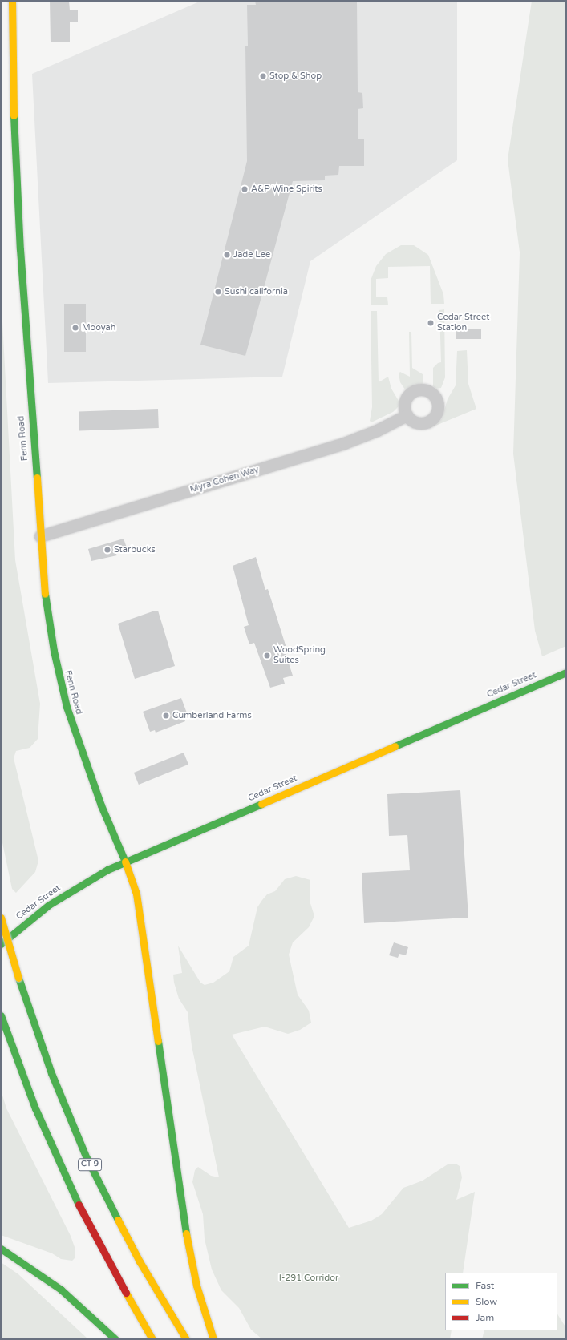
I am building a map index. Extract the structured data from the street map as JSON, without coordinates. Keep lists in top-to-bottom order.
{
  "streets": {
    "main road": ["Fenn Road", "Cedar Street", "CT 9"],
    "street": ["Myra Cohen Way"]
  },
  "crossings": [
    ["Fenn Road", "Myra Cohen Way"],
    ["Fenn Road", "Cedar Street"]
  ],
  "parks": ["I-291 Corridor"],
  "places": [
    "Stop & Shop",
    "A&P Wine Spirits",
    "Jade Lee",
    "Sushi california",
    "Cedar Street Station",
    "Mooyah",
    "Starbucks",
    "WoodSpring Suites",
    "Cumberland Farms"
  ],
  "legend": ["Fast", "Slow", "Jam"]
}
